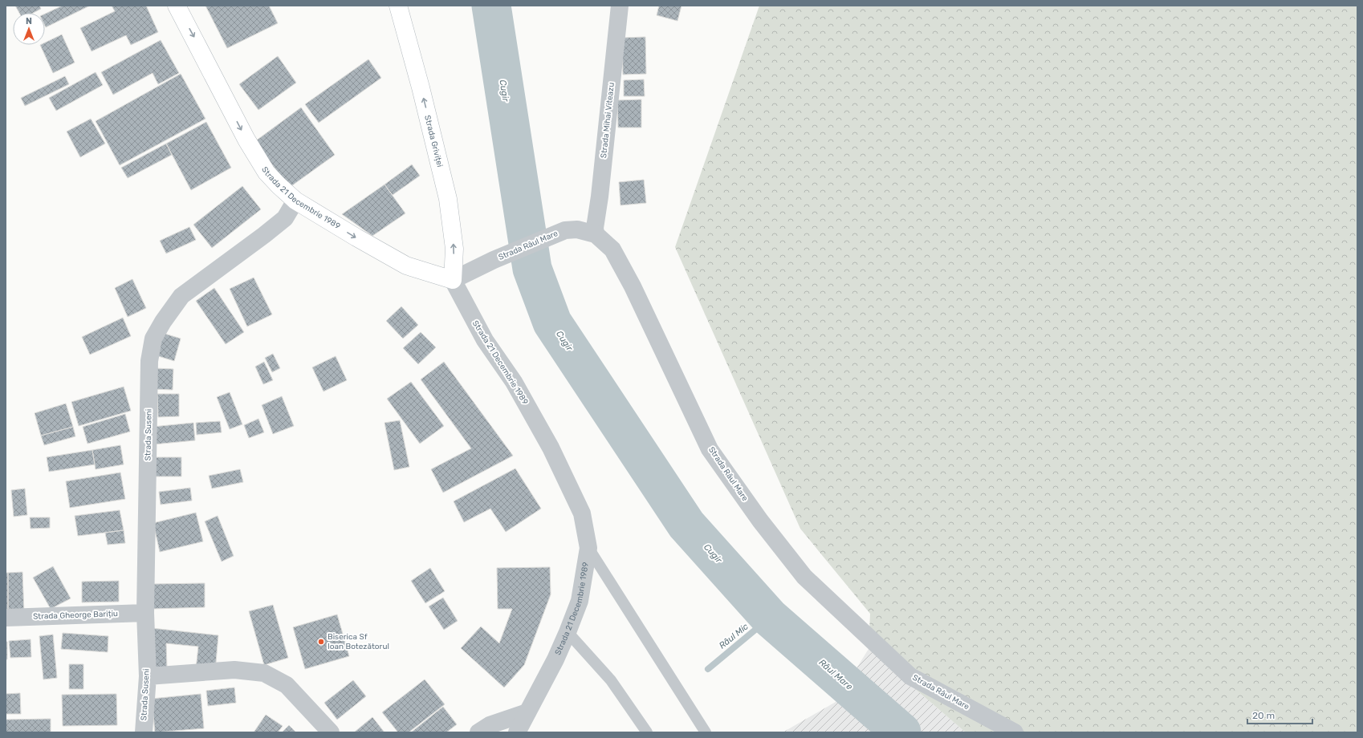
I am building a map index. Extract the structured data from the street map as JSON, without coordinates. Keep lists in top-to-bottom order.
{
  "streets": {
    "main road": ["Strada Griviței", "Strada 21 Decembrie 1989"],
    "street": [
      "Strada Mihai Viteazu",
      "Strada Râul Mare",
      "Strada Suseni",
      "Strada Gheorge Barițiu"
    ]
  },
  "crossings": [
    ["Strada Mihai Viteazu", "Strada Râul Mare"],
    ["Strada Griviței", "Strada 21 Decembrie 1989"],
    ["Strada Griviței", "Strada Râul Mare"],
    ["Strada 21 Decembrie 1989", "Strada Râul Mare"],
    ["Strada 21 Decembrie 1989", "Strada Suseni"],
    ["Strada Suseni", "Strada Gheorge Barițiu"]
  ],
  "one_way": ["Strada Griviței", "Strada 21 Decembrie 1989"],
  "water": ["Cugir", "Râul Mic", "Râul Mare"],
  "places": ["Biserica Sf Ioan Botezătorul"],
  "scale_bar": "20 m",
  "north": "top"
}
